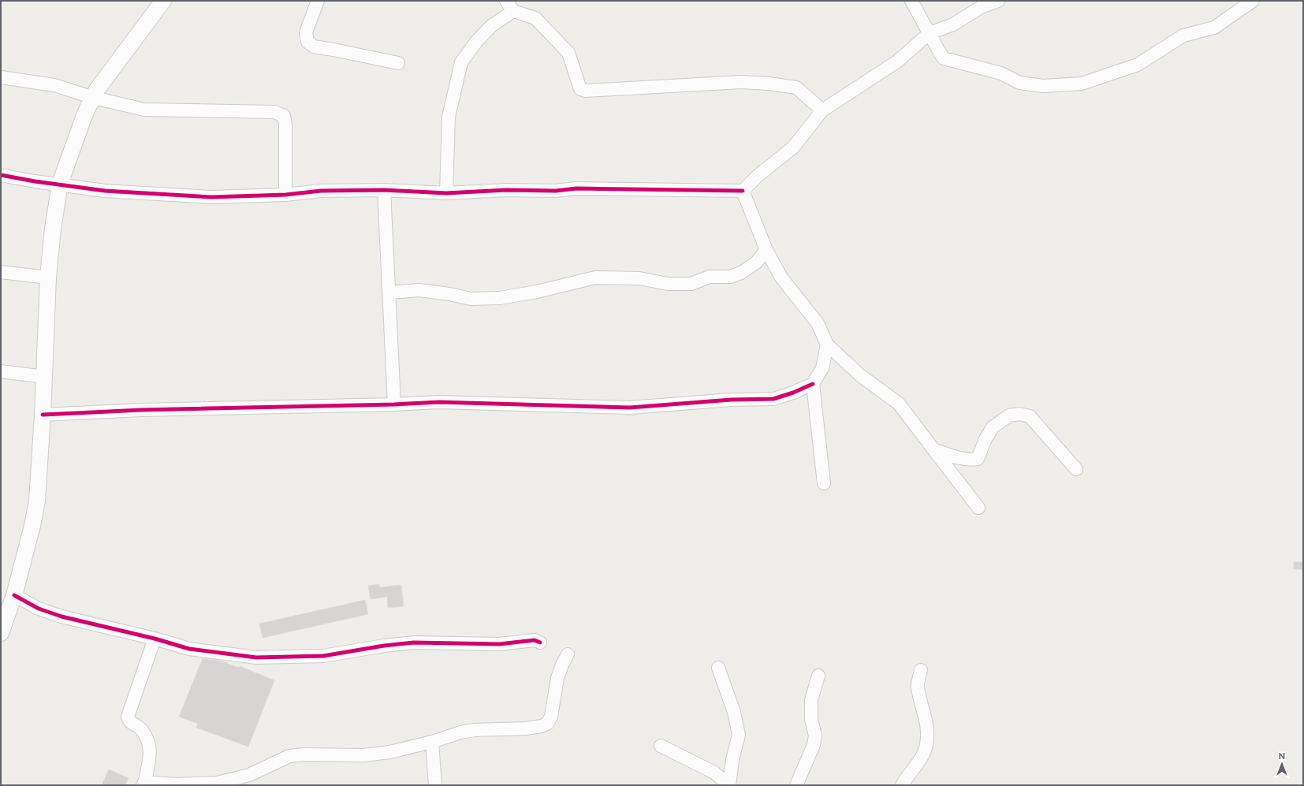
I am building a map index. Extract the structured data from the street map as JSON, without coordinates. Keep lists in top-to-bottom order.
{
  "north": "top"
}
